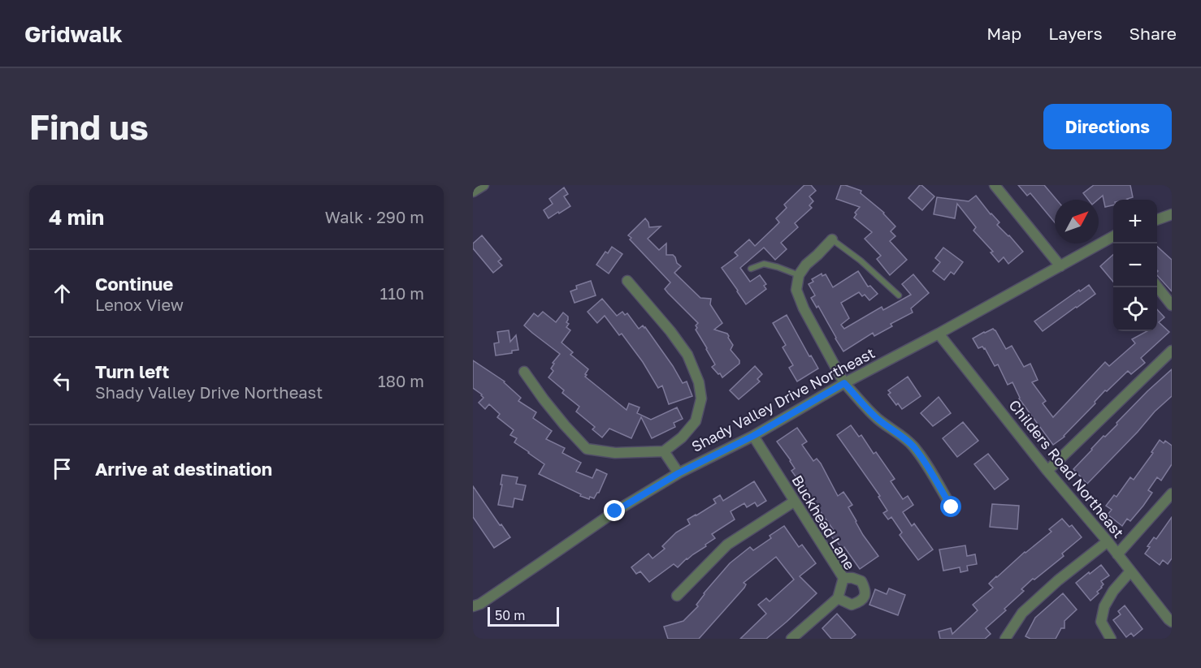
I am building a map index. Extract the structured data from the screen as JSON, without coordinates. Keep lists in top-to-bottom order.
{
  "streets": {
    "street": ["Shady Valley Drive Northeast", "Childers Road Northeast", "Buckhead Lane"]
  },
  "crossings": [
    ["Shady Valley Drive Northeast", "Childers Road Northeast"],
    ["Shady Valley Drive Northeast", "Buckhead Lane"]
  ],
  "scale_bar": "50 m",
  "north": "top right",
  "page": {
    "header": "Gridwalk",
    "nav": ["Map", "Layers", "Share"],
    "buttons": "Directions",
    "title": "Find us",
    "heading": ["4 min", "Walk · 290 m"],
    "map_buttons": ["+", "−"],
    "list": [
      ["Continue", "Lenox View", "110 m"],
      ["Turn left", "Shady Valley Drive Northeast", "180 m"],
      "Arrive at destination"
    ],
    "scale": "50 m"
  }
}
